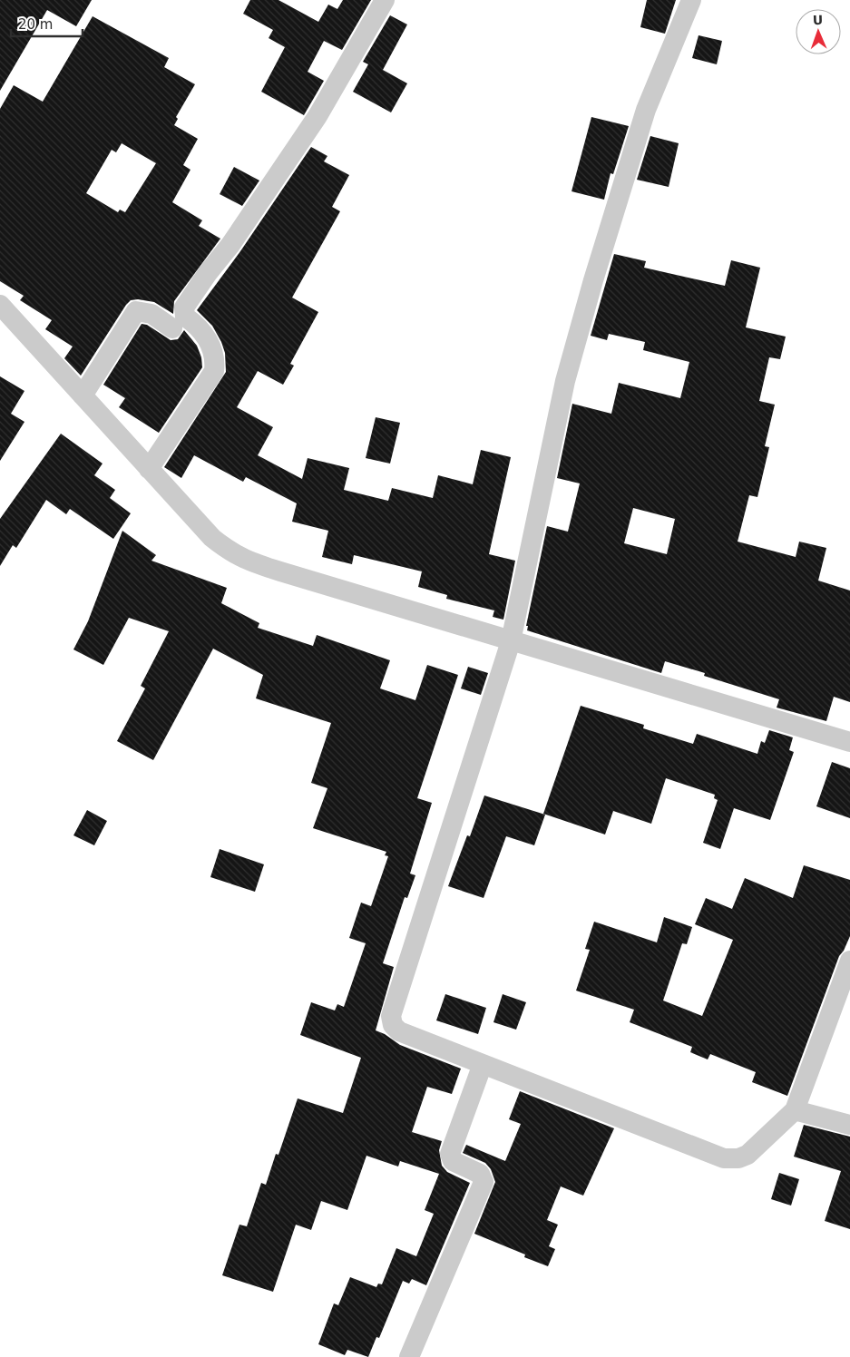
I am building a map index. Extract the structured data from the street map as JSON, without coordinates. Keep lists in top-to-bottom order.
{
  "scale_bar": "20 m",
  "north": "top"
}
